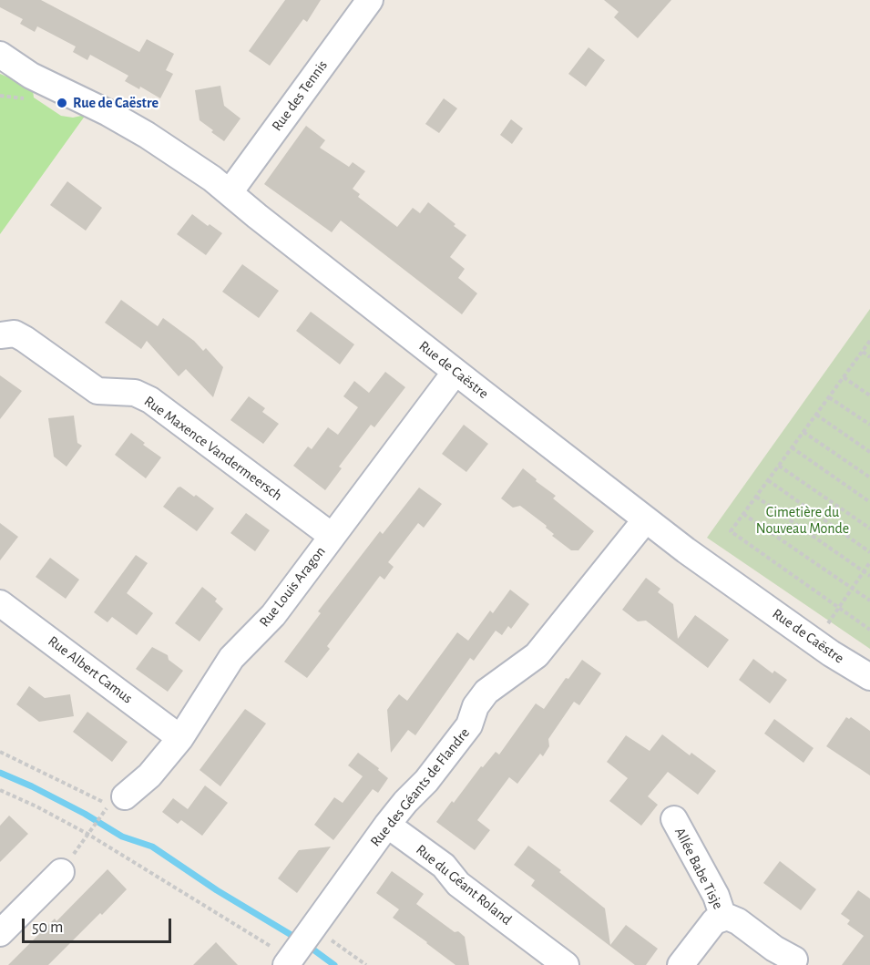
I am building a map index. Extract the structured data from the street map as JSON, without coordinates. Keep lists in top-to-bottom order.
{
  "streets": {
    "street": [
      "Rue des Tennis",
      "Rue de Caëstre",
      "Rue Maxence Vandermeersch",
      "Rue Louis Aragon",
      "Rue Albert Camus",
      "Rue des Géants de Flandre",
      "Allée Babe Tisje",
      "Rue du Géant Roland"
    ]
  },
  "crossings": [
    ["Rue des Tennis", "Rue de Caëstre"],
    ["Rue de Caëstre", "Rue Louis Aragon"],
    ["Rue de Caëstre", "Rue des Géants de Flandre"],
    ["Rue Maxence Vandermeersch", "Rue Louis Aragon"],
    ["Rue Louis Aragon", "Rue Albert Camus"],
    ["Rue des Géants de Flandre", "Rue du Géant Roland"]
  ],
  "parks": ["Cimetière du Nouveau Monde"],
  "places": ["Rue de Caëstre"],
  "scale_bar": "50 m"
}
